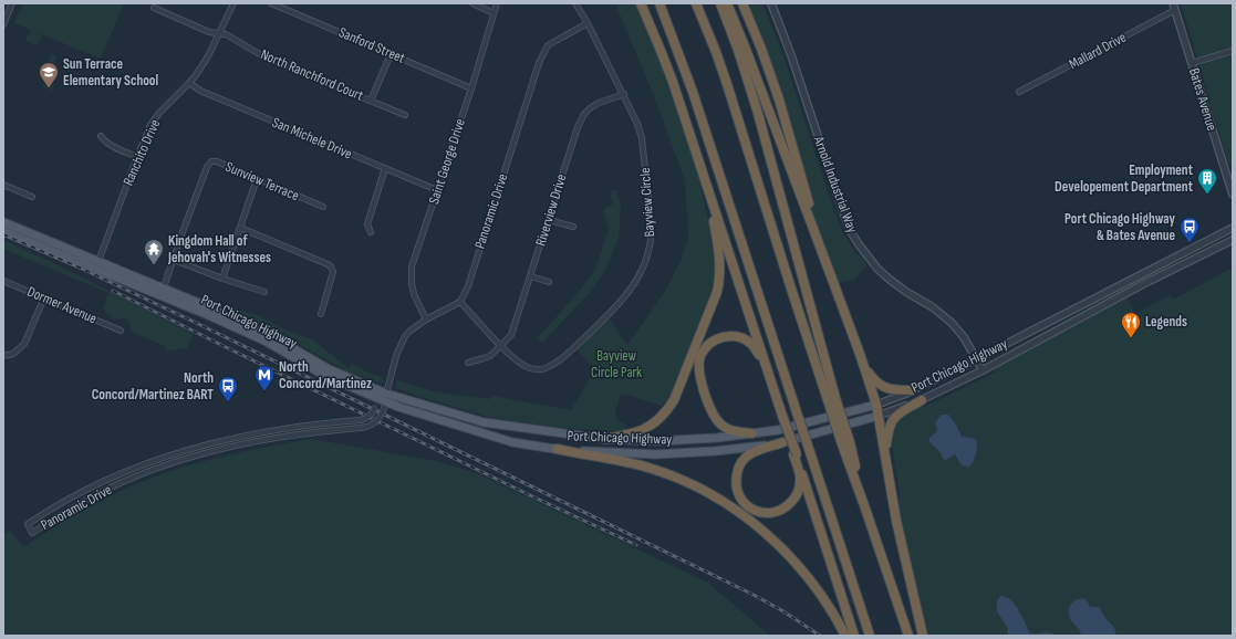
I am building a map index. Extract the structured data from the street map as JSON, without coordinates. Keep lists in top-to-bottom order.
{
  "streets": {
    "main road": ["Port Chicago Highway"],
    "street": [
      "Sanford Street",
      "Mallard Drive",
      "North Ranchford Court",
      "Bates Avenue",
      "San Michele Drive",
      "Ranchito Drive",
      "Saint George Drive",
      "Sunview Terrace",
      "Arnold Industrial Way",
      "Bayview Circle",
      "Riverview Drive",
      "Panoramic Drive",
      "Dormer Avenue"
    ]
  },
  "crossings": [
    ["Sanford Street", "Saint George Drive"],
    ["Mallard Drive", "Bates Avenue"],
    ["North Ranchford Court", "Ranchito Drive"],
    ["San Michele Drive", "Ranchito Drive"],
    ["San Michele Drive", "Saint George Drive"],
    ["Ranchito Drive", "Port Chicago Highway"],
    ["Saint George Drive", "Panoramic Drive"],
    ["Sunview Terrace", "Port Chicago Highway"],
    ["Arnold Industrial Way", "Port Chicago Highway"],
    ["Bayview Circle", "Riverview Drive"],
    ["Bayview Circle", "Panoramic Drive"],
    ["Panoramic Drive", "Port Chicago Highway"]
  ],
  "parks": ["Bayview Circle Park"],
  "places": {
    "school or university": ["Sun Terrace Elementary School"],
    "building": ["Employment Developement Department"],
    "bus stop": ["Port Chicago Highway & Bates Avenue", "North Concord/Martinez BART"],
    "temple": ["Kingdom Hall of Jehovah's Witnesses"],
    "restaurant": ["Legends"],
    "metro station": ["North Concord/Martinez"]
  }
}
